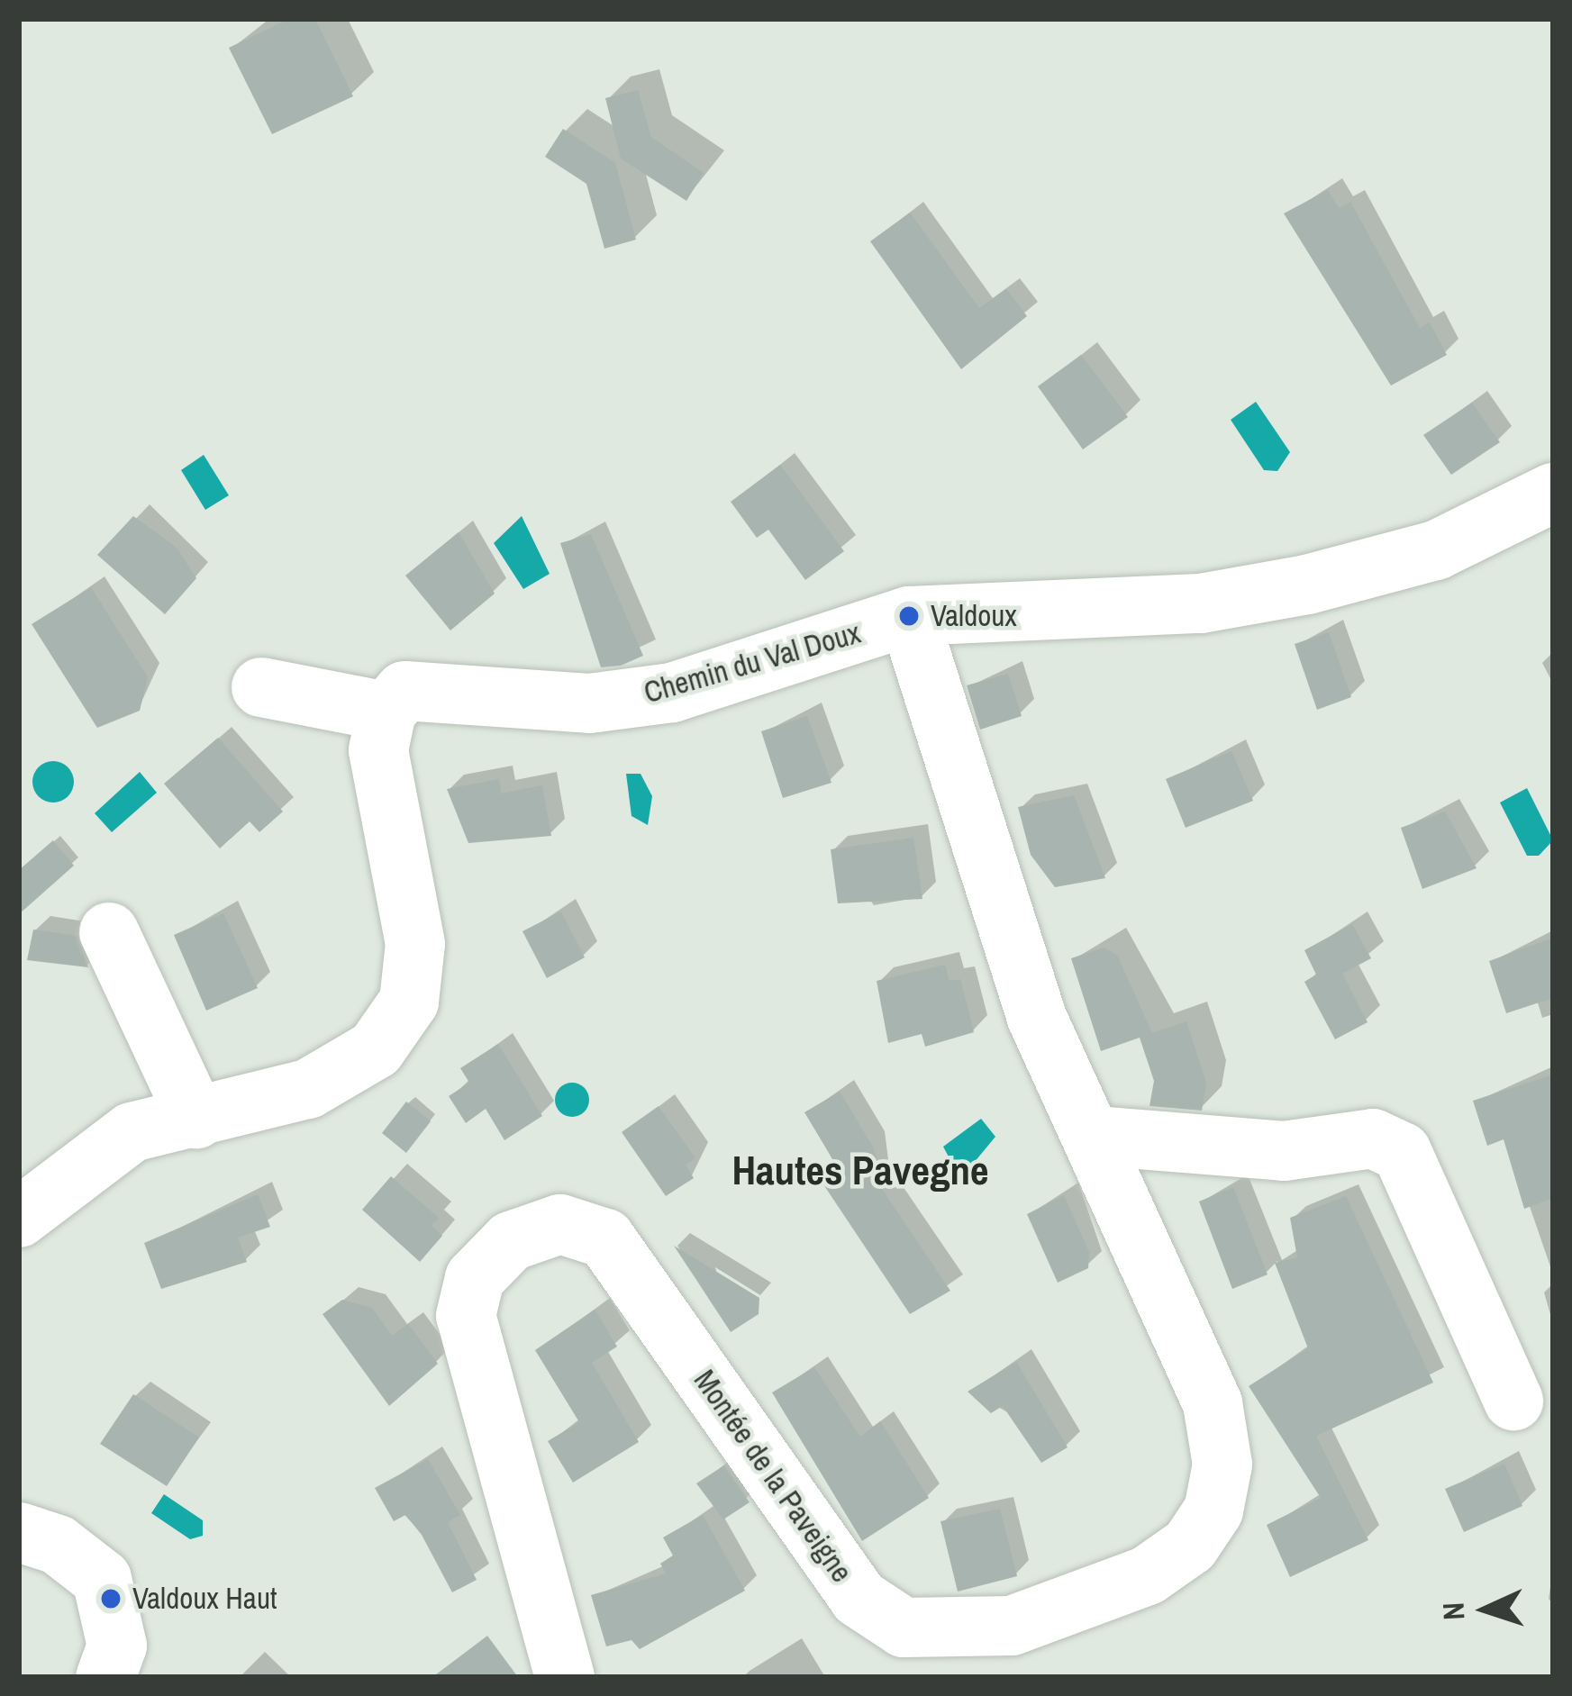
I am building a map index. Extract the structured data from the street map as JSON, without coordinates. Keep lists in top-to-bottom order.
{
  "streets": {
    "street": ["Chemin du Val Doux", "Montée de la Paveigne"]
  },
  "crossings": [
    ["Chemin du Val Doux", "Montée de la Paveigne"]
  ],
  "districts": ["Hautes Pavegne"],
  "places": ["Valdoux", "Valdoux Haut"],
  "north": "left"
}
